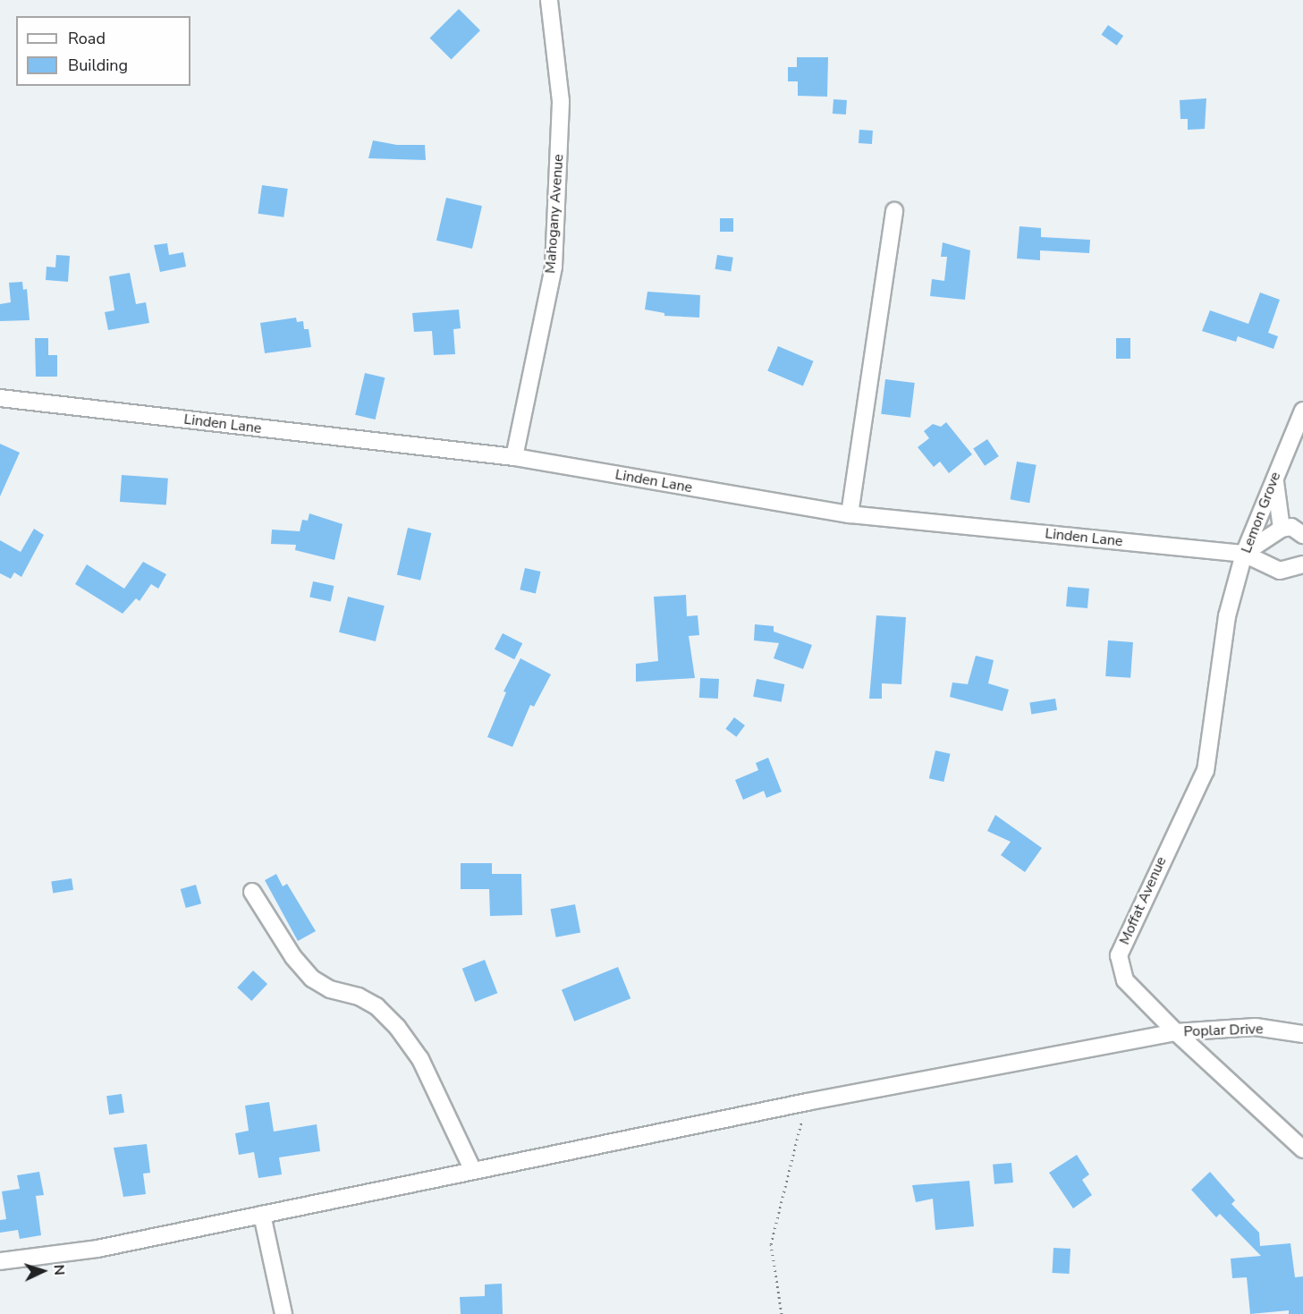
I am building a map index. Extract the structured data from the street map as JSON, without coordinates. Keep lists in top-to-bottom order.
{
  "streets": {
    "street": [
      "Mahogany Avenue",
      "Linden Lane",
      "Lemon Grove",
      "Moffat Avenue",
      "Poplar Drive"
    ]
  },
  "crossings": [
    ["Mahogany Avenue", "Linden Lane"],
    ["Linden Lane", "Lemon Grove"],
    ["Lemon Grove", "Moffat Avenue"],
    ["Moffat Avenue", "Poplar Drive"]
  ],
  "legend": ["Road", "Building"],
  "north": "right"
}
